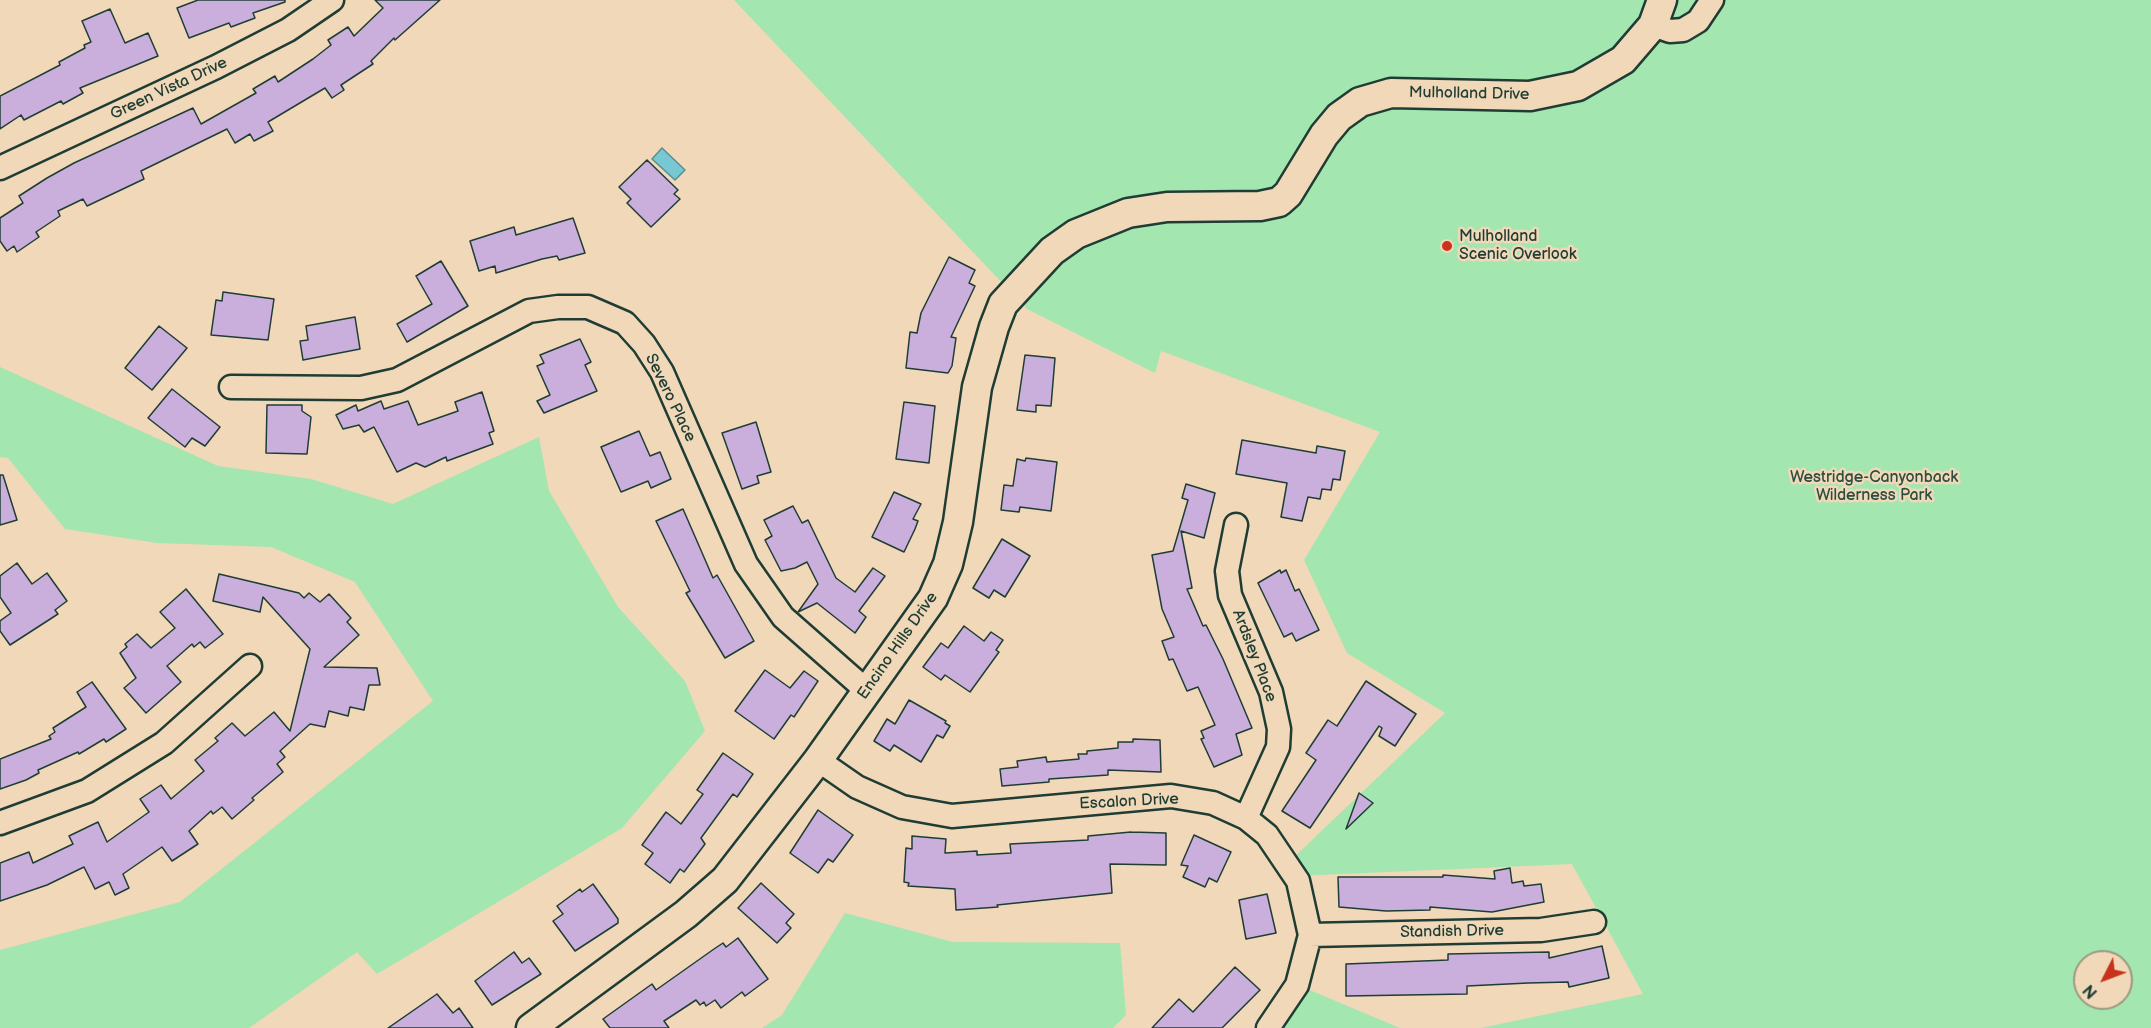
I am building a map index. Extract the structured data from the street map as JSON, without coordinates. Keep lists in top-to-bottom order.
{
  "streets": {
    "main road": ["Mulholland Drive", "Encino Hills Drive"],
    "street": [
      "Green Vista Drive",
      "Severo Place",
      "Ardsley Place",
      "Escalon Drive",
      "Standish Drive"
    ]
  },
  "crossings": [
    ["Mulholland Drive", "Encino Hills Drive"],
    ["Severo Place", "Encino Hills Drive"],
    ["Encino Hills Drive", "Escalon Drive"],
    ["Ardsley Place", "Escalon Drive"],
    ["Escalon Drive", "Standish Drive"]
  ],
  "parks": ["Westridge-Canyonback Wilderness Park"],
  "places": ["Mulholland Scenic Overlook"],
  "north": "bottom left"
}
